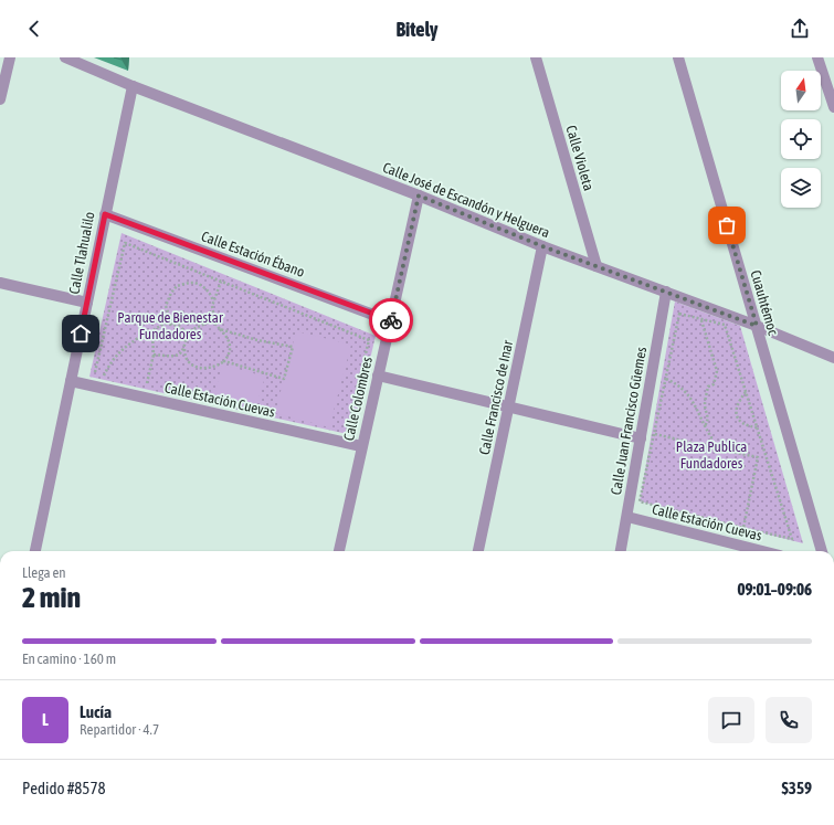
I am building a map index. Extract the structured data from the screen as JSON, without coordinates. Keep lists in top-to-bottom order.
{
  "streets": {
    "street": [
      "Calle Violeta",
      "Calle José de Escandón y Helguera",
      "Calle Tlahualilo",
      "Calle Estación Ébano",
      "Cuauhtémoc",
      "Calle Francisco de Inar",
      "Calle Colombres",
      "Calle Estación Cuevas",
      "Calle Juan Francisco Güemes"
    ]
  },
  "crossings": [
    ["Calle Violeta", "Calle José de Escandón y Helguera"],
    ["Calle José de Escandón y Helguera", "Calle Tlahualilo"],
    ["Calle José de Escandón y Helguera", "Cuauhtémoc"],
    ["Calle José de Escandón y Helguera", "Calle Francisco de Inar"],
    ["Calle José de Escandón y Helguera", "Calle Colombres"],
    ["Calle José de Escandón y Helguera", "Calle Juan Francisco Güemes"],
    ["Calle Tlahualilo", "Calle Estación Ébano"],
    ["Calle Tlahualilo", "Calle Estación Cuevas"],
    ["Calle Estación Ébano", "Calle Colombres"],
    ["Calle Colombres", "Calle Estación Cuevas"],
    ["Calle Estación Cuevas", "Calle Juan Francisco Güemes"]
  ],
  "parks": ["Parque de Bienestar Fundadores", "Plaza Publica Fundadores"],
  "north": "top",
  "page": {
    "header": "Bitely",
    "heading": ["2 min", "Llega en", "09:01–09:06"],
    "panel": [
      "Lucía",
      "Repartidor · 4.7",
      "Pedido #8578",
      "$359"
    ],
    "bar": "En camino · 160 m",
    "round": "L"
  }
}
